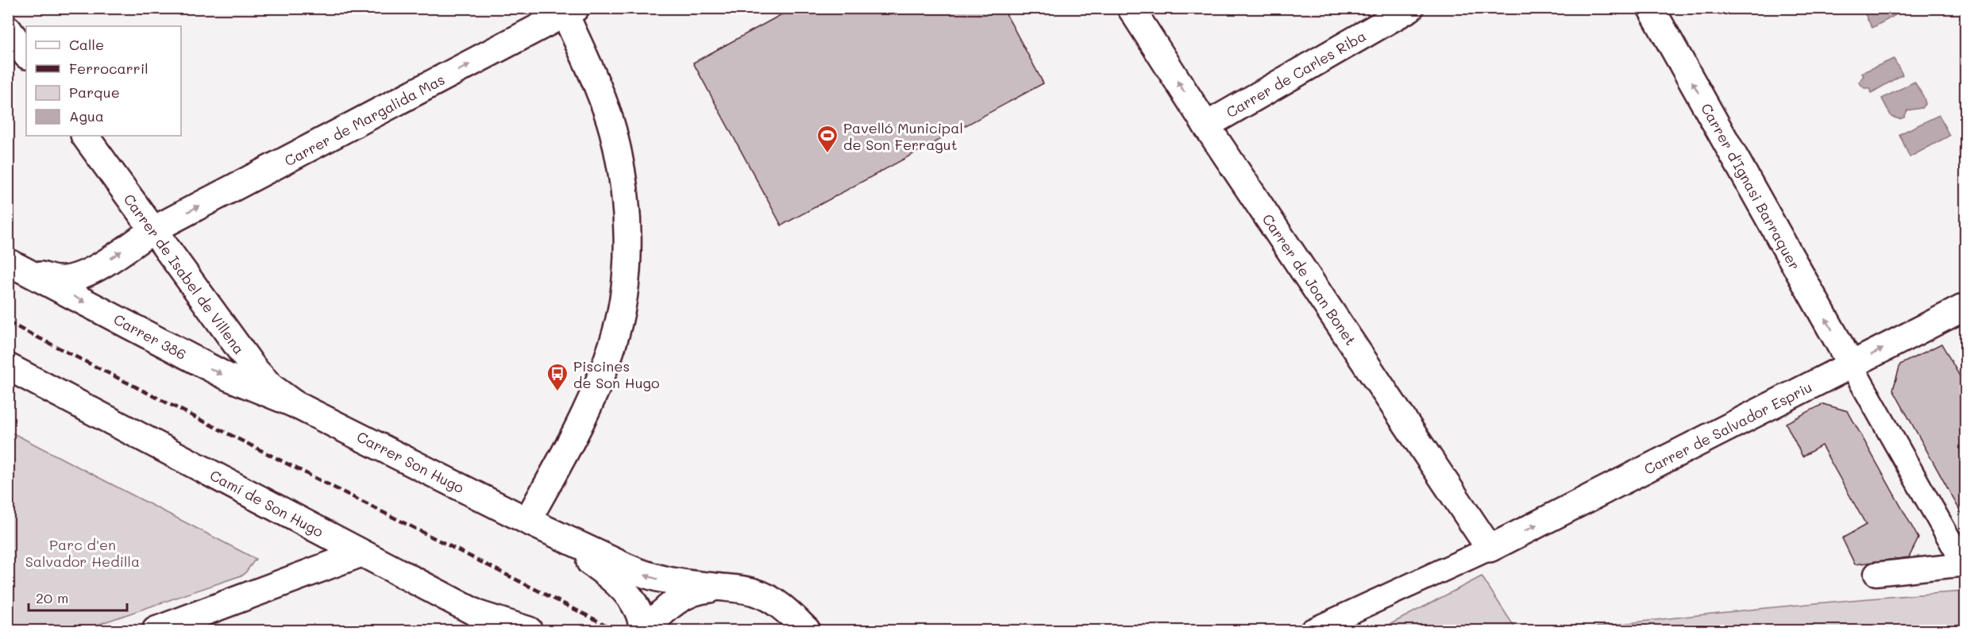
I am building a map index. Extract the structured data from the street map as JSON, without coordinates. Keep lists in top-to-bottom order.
{
  "streets": {
    "street": [
      "Carrer de Carles Riba",
      "Carrer de Margalida Mas",
      "Carrer d'Ignasi Barraquer",
      "Carrer de Isabel de Villena",
      "Carrer de Joan Bonet",
      "Carrer 386",
      "Carrer de Salvador Espriu",
      "Carrer Son Hugo",
      "Camí de Son Hugo"
    ]
  },
  "crossings": [
    ["Carrer de Carles Riba", "Carrer de Joan Bonet"],
    ["Carrer de Margalida Mas", "Carrer de Isabel de Villena"],
    ["Carrer de Margalida Mas", "Carrer 386"],
    ["Carrer d'Ignasi Barraquer", "Carrer de Salvador Espriu"],
    ["Carrer de Isabel de Villena", "Carrer 386"],
    ["Carrer de Isabel de Villena", "Carrer Son Hugo"],
    ["Carrer de Joan Bonet", "Carrer de Salvador Espriu"],
    ["Carrer 386", "Carrer Son Hugo"]
  ],
  "one_way": [
    "Carrer de Margalida Mas",
    "Carrer d'Ignasi Barraquer",
    "Carrer 386",
    "Carrer de Salvador Espriu"
  ],
  "parks": ["Parc d'en Salvador Hedilla"],
  "places": {
    "sports": ["Pavelló Municipal de Son Ferragut"],
    "bus stop": ["Piscines de Son Hugo"]
  },
  "legend": [
    "Calle",
    "Ferrocarril",
    "Parque",
    "Agua"
  ],
  "scale_bar": "20 m"
}
